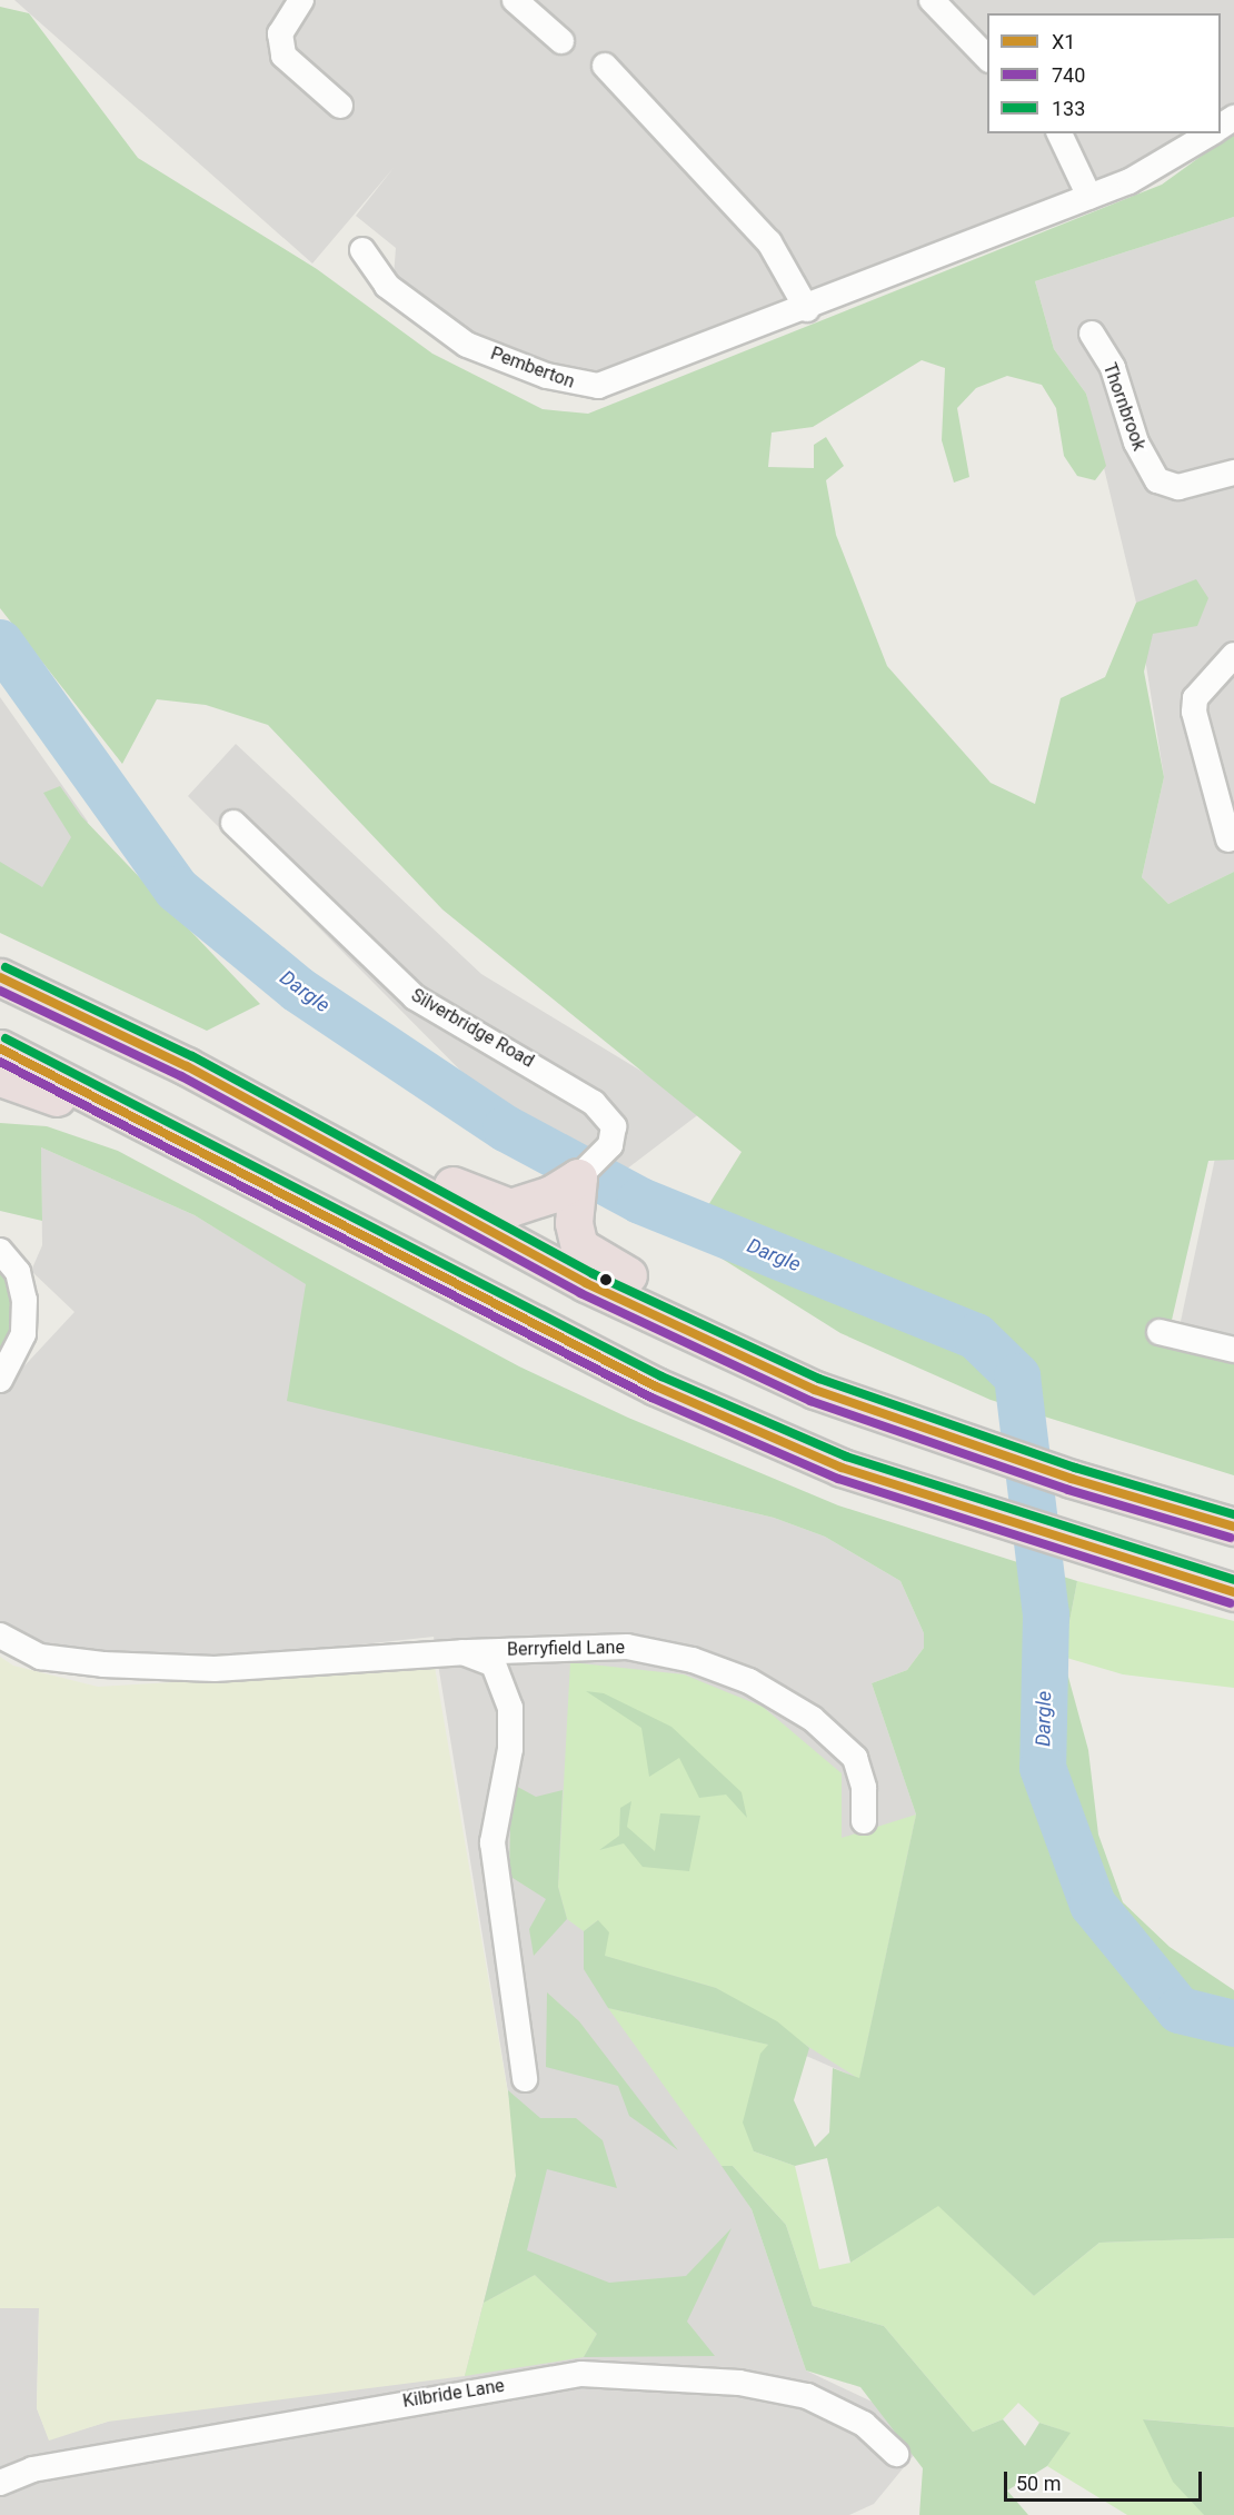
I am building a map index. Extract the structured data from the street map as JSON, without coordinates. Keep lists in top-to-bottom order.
{
  "streets": {
    "street": [
      "Pemberton",
      "Thornbrook",
      "Silverbridge Road",
      "Berryfield Lane",
      "Kilbride Lane"
    ]
  },
  "water": ["Dargle"],
  "lines": ["transit line 133", "transit line X1", "transit line 740"],
  "legend": ["X1", "740", "133"],
  "scale_bar": "50 m"
}
